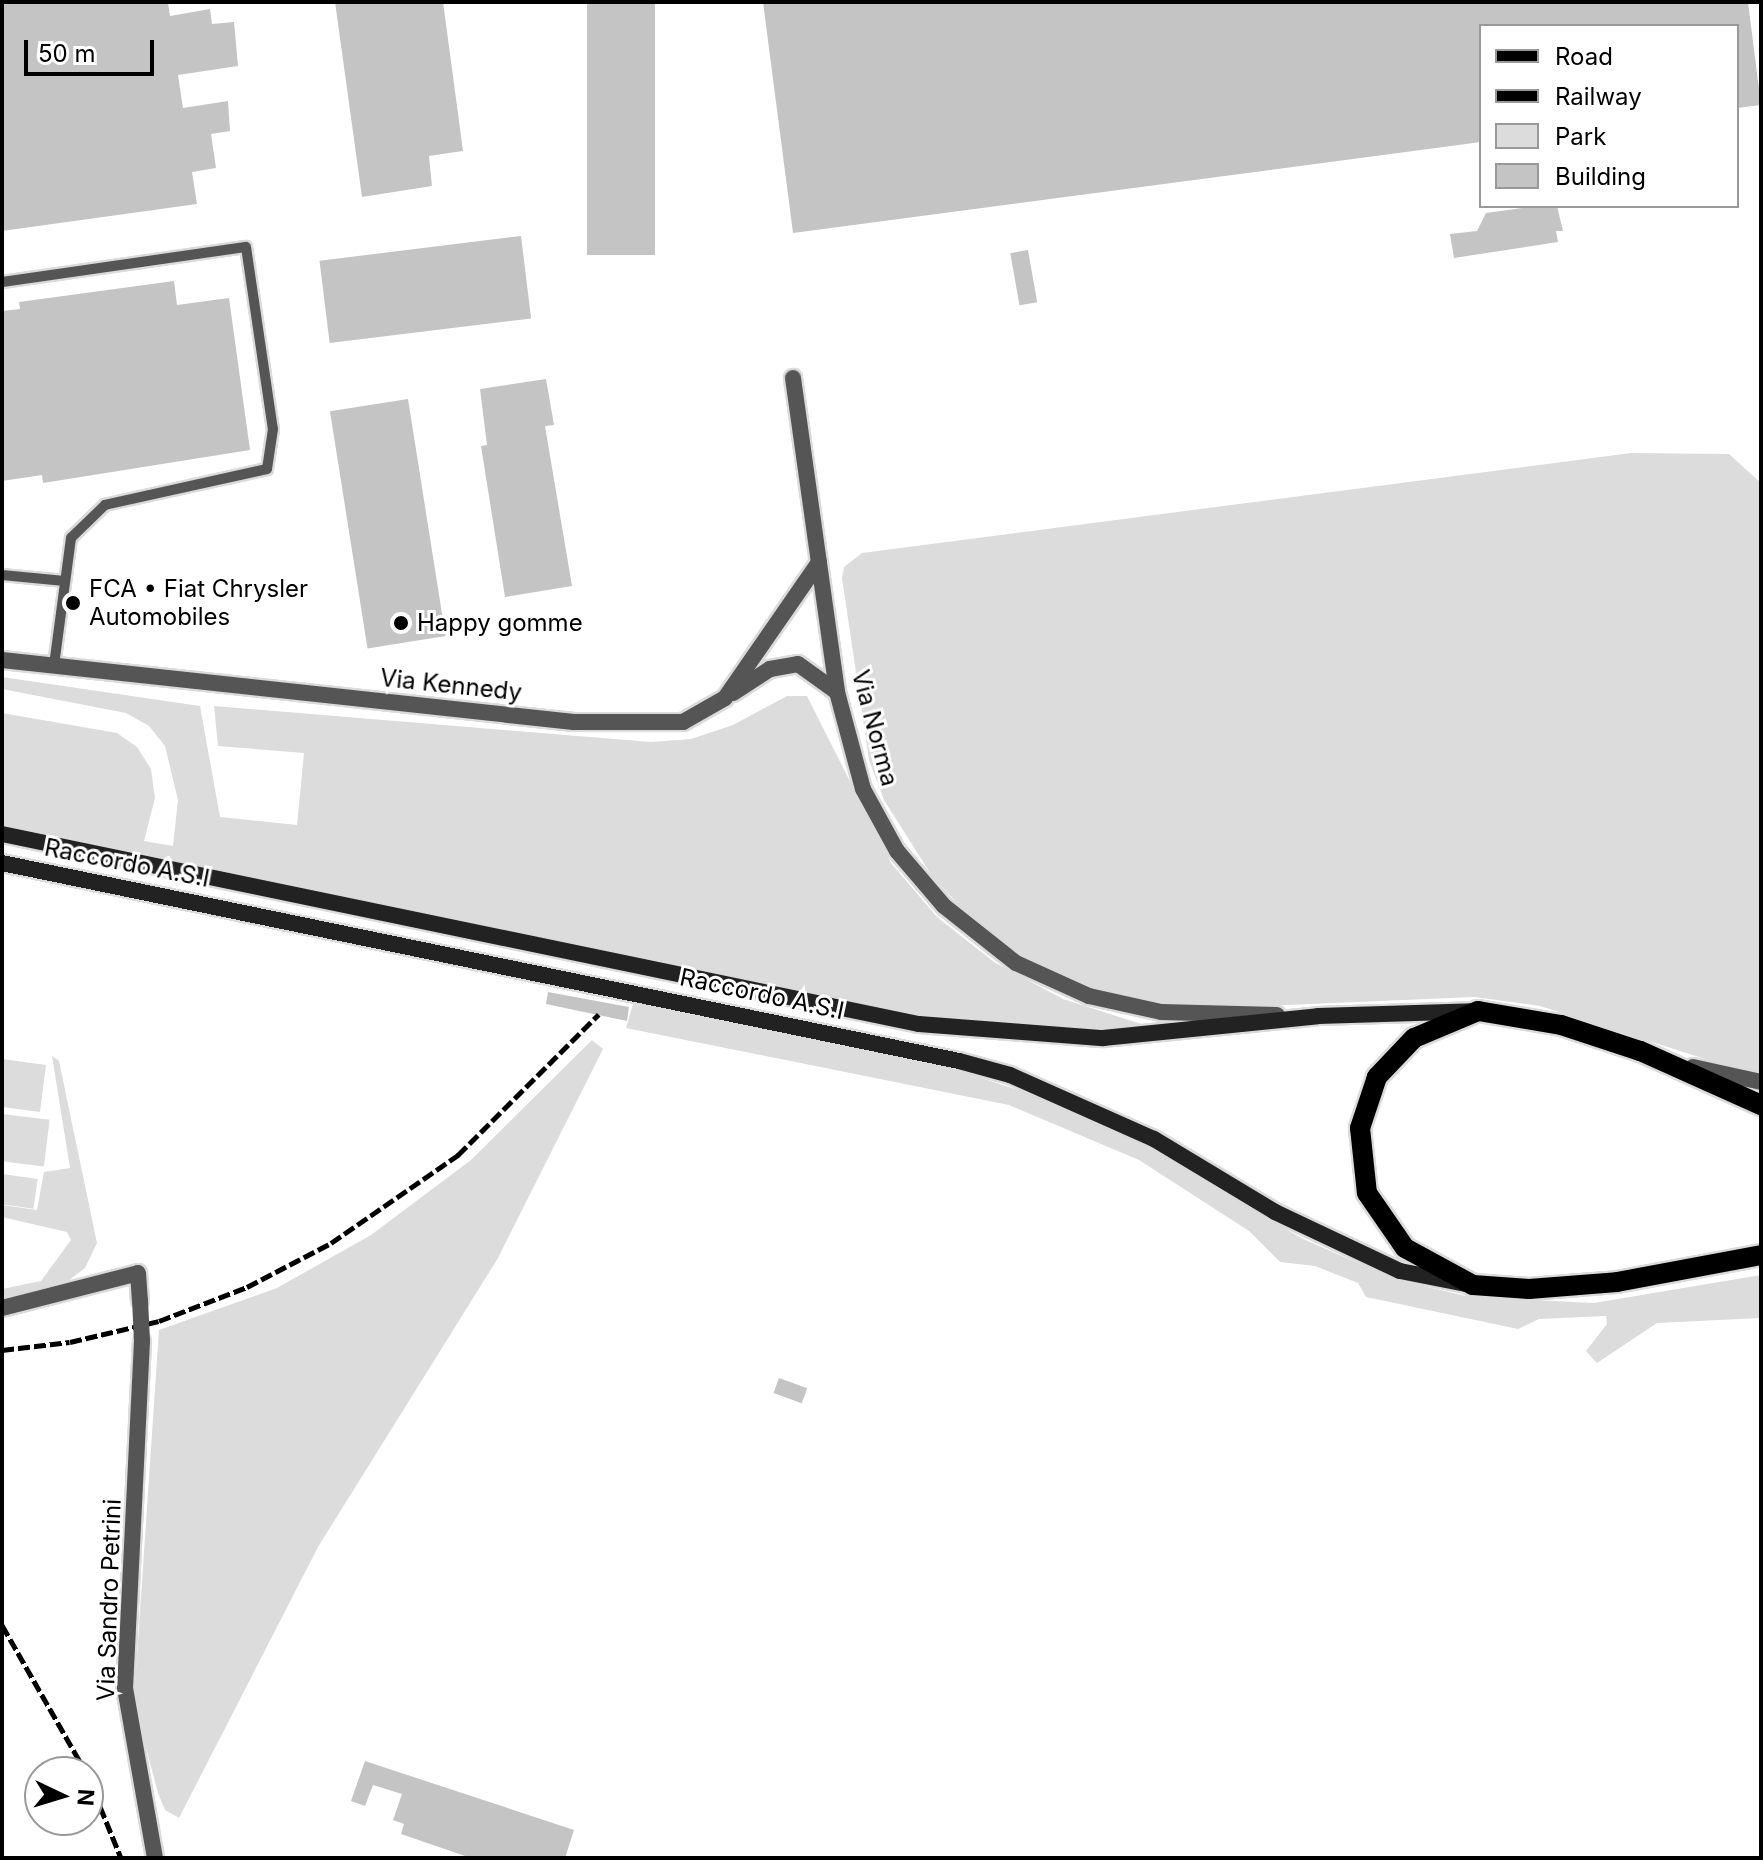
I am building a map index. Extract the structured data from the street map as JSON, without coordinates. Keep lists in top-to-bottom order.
{
  "streets": {
    "street": [
      "Via Kennedy",
      "Via Norma",
      "Raccordo A.S.I",
      "Via Sandro Petrini"
    ]
  },
  "crossings": [
    ["Via Kennedy", "Via Norma"],
    ["Via Norma", "Raccordo A.S.I"]
  ],
  "places": ["FCA • Fiat Chrysler Automobiles", "Happy gomme"],
  "legend": [
    "Road",
    "Railway",
    "Park",
    "Building"
  ],
  "scale_bar": "50 m",
  "north": "right"
}
